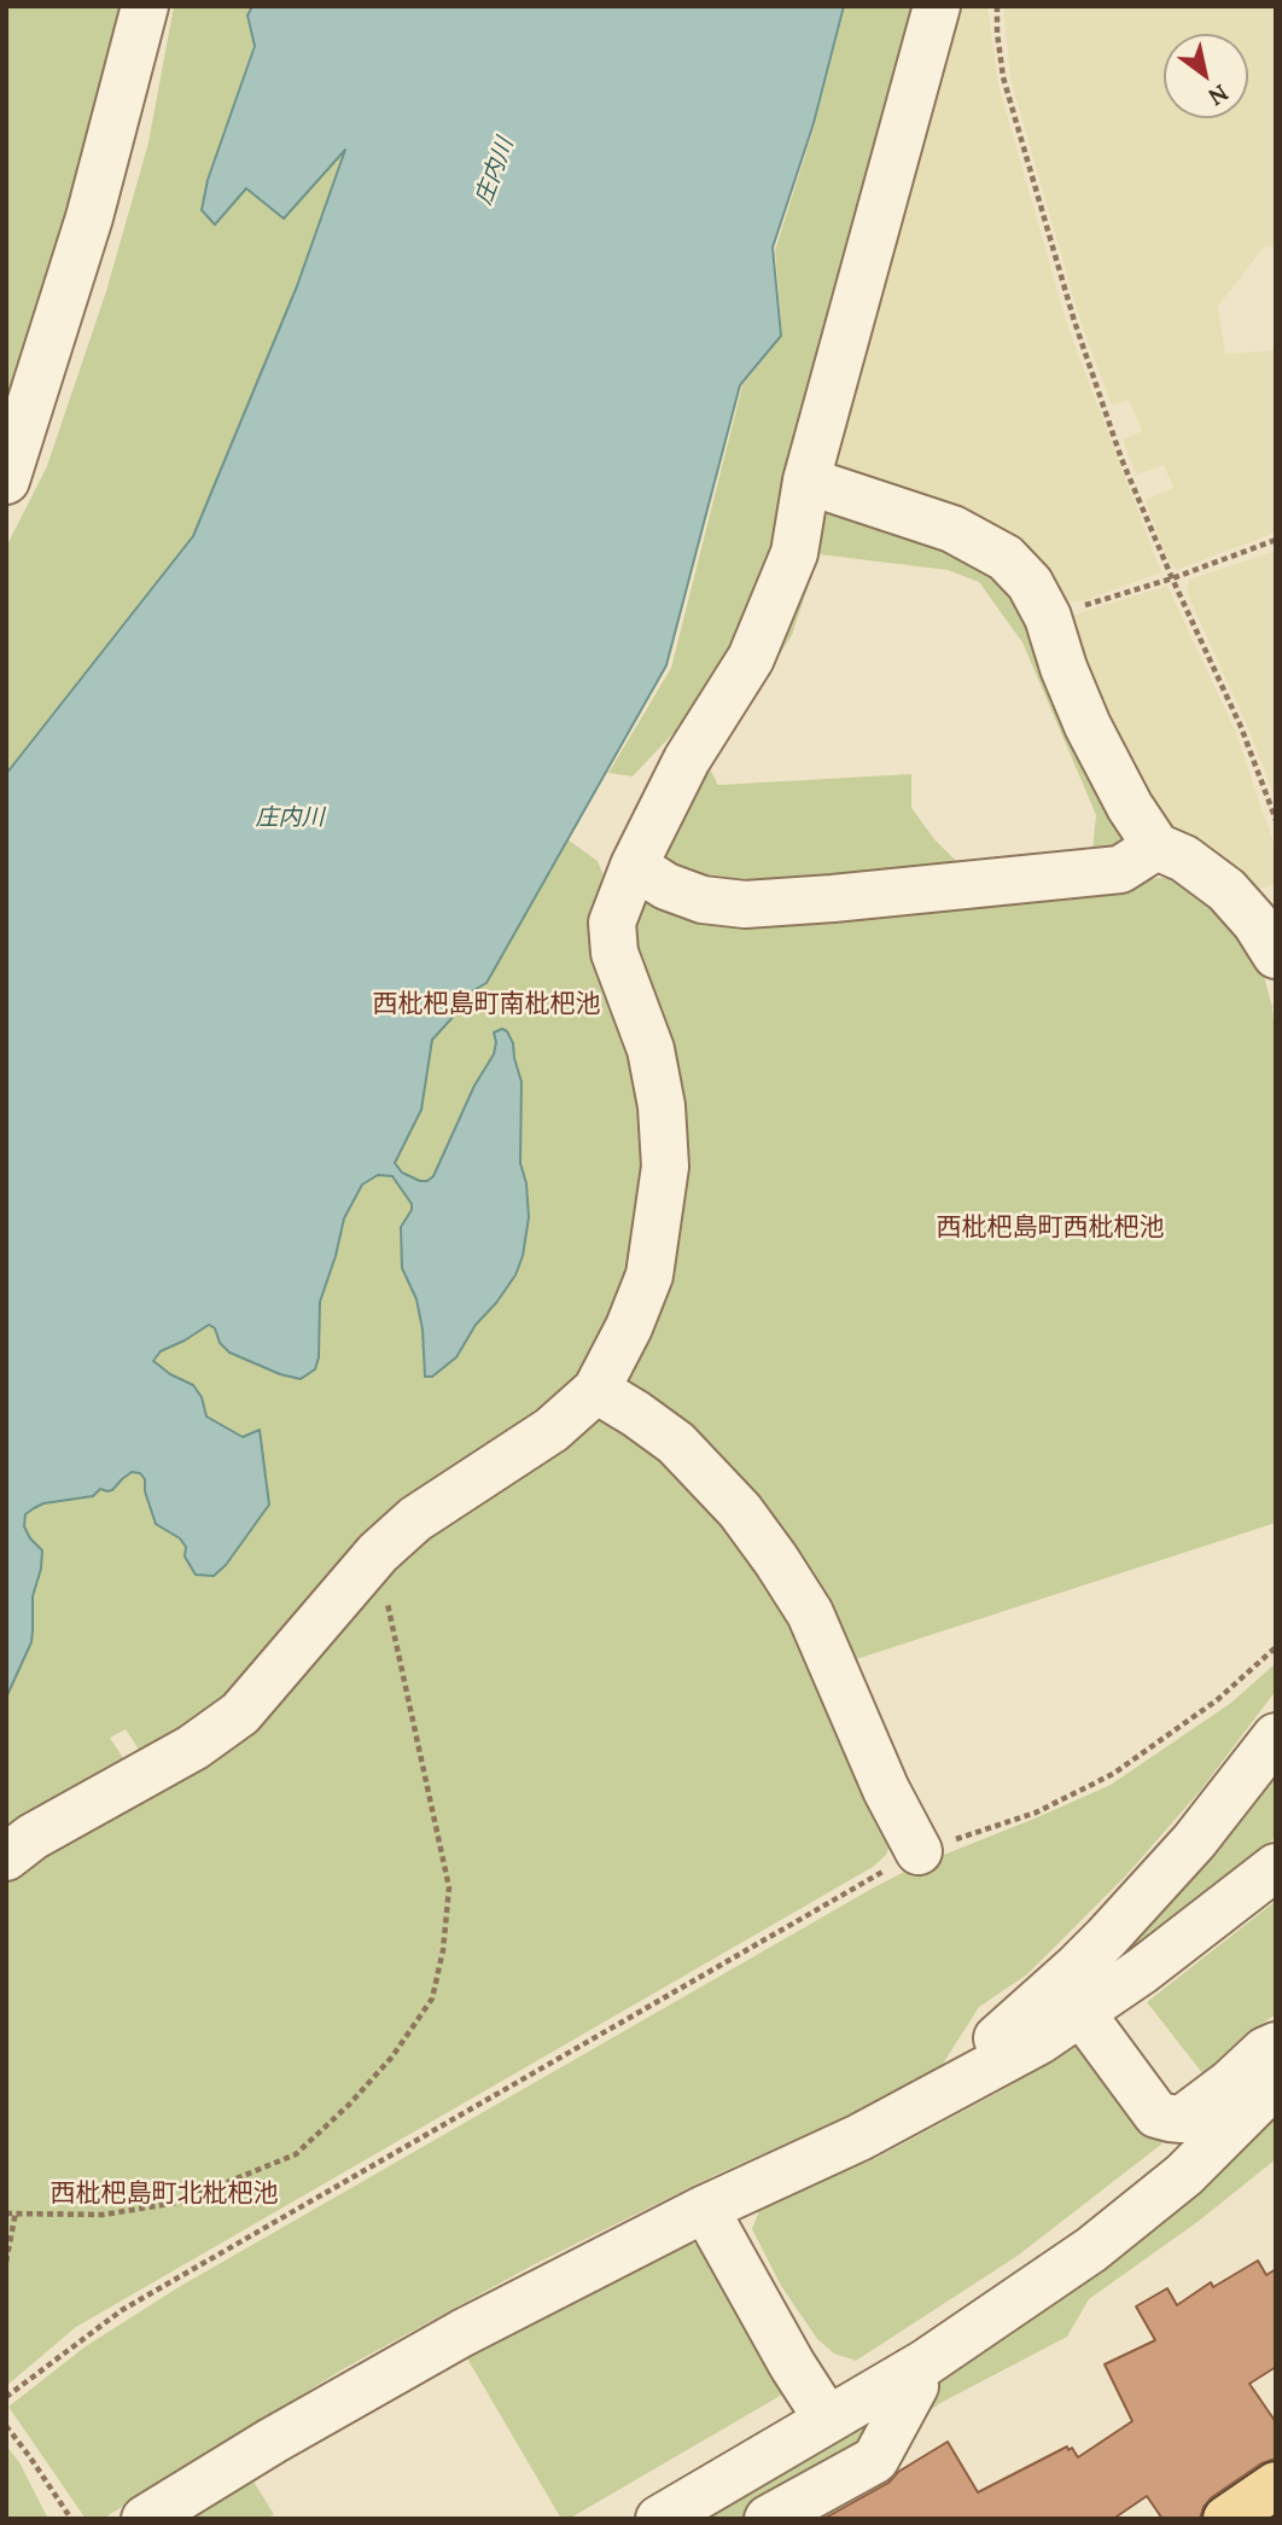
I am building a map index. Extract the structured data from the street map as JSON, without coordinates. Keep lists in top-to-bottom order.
{
  "districts": ["西枇杷島町南枇杷池", "西枇杷島町西枇杷池", "西枇杷島町北枇杷池"],
  "water": ["庄内川"],
  "north": "bottom right"
}
